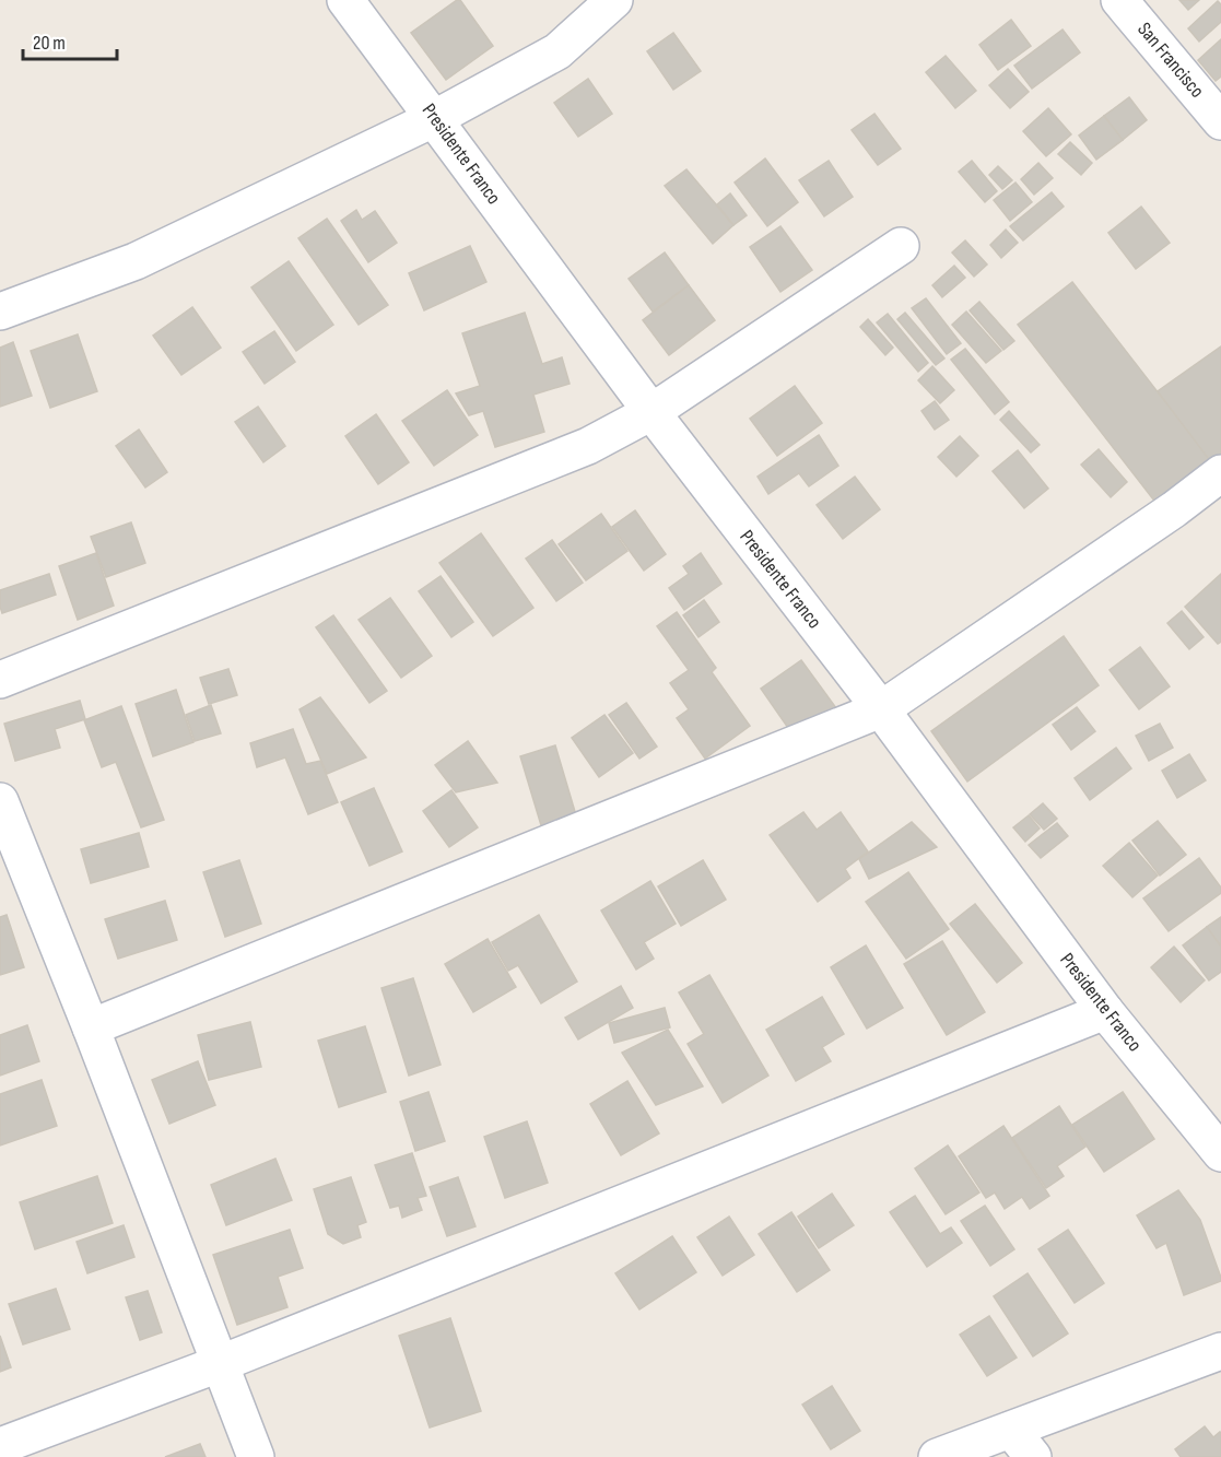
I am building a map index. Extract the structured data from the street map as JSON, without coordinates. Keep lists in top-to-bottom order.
{
  "streets": {
    "street": ["San Francisco", "Presidente Franco"]
  },
  "scale_bar": "20 m"
}
